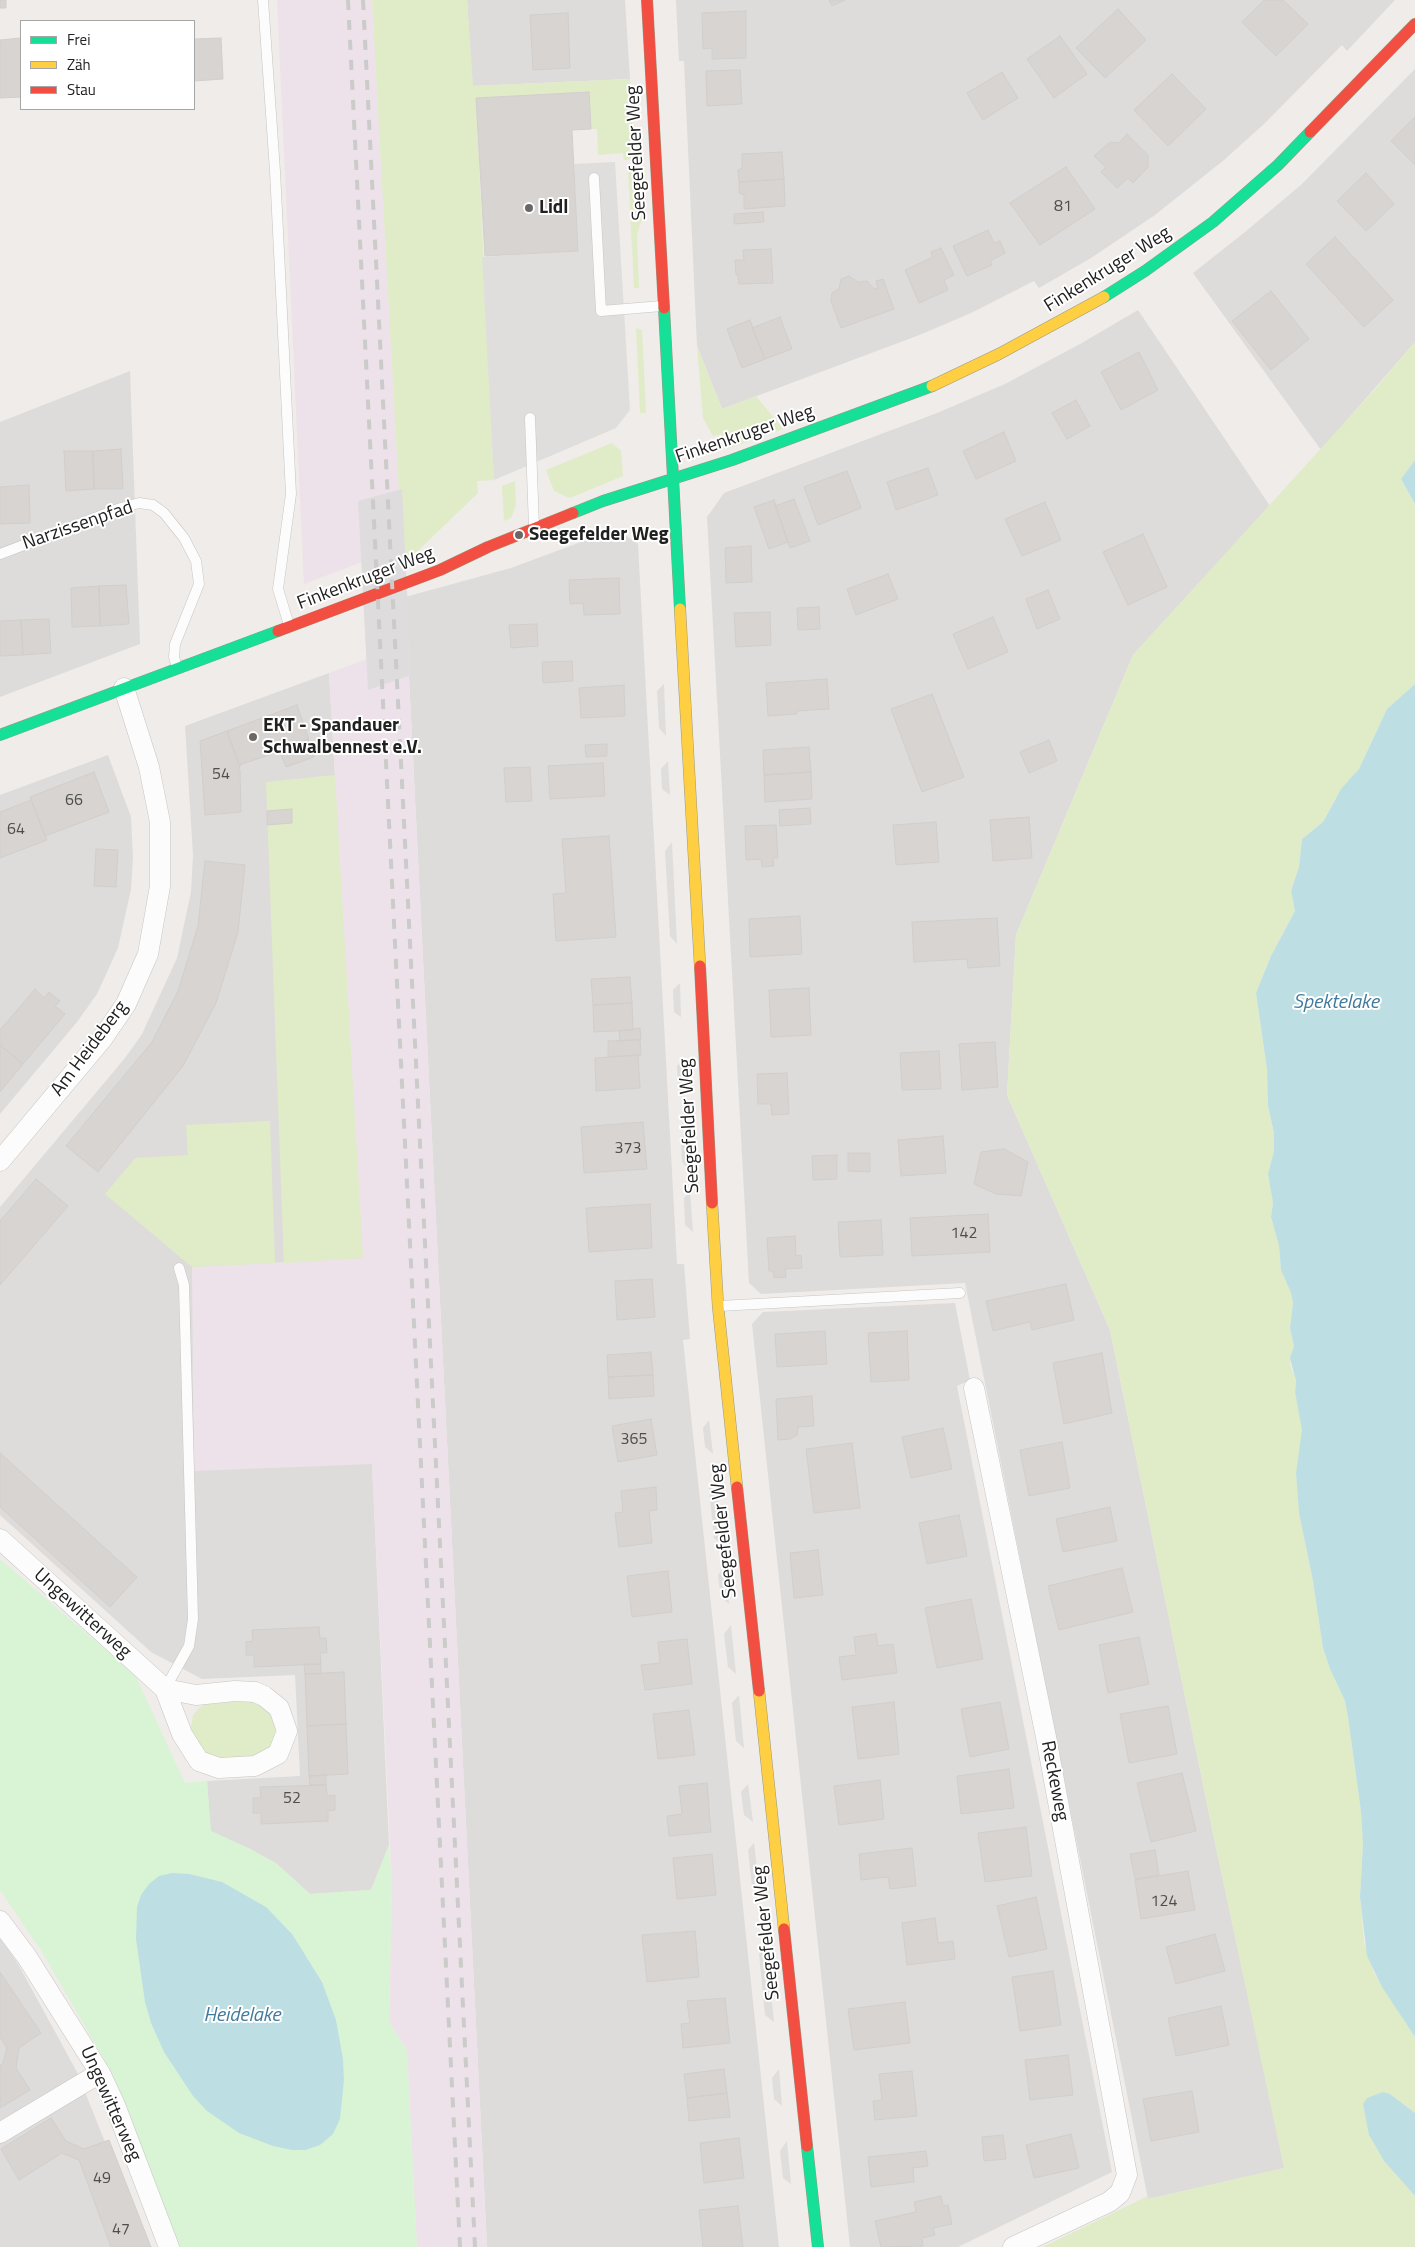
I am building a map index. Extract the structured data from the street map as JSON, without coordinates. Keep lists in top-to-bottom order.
{
  "streets": {
    "street": [
      "Seegefelder Weg",
      "Finkenkruger Weg",
      "Am Heideberg",
      "Ungewitterweg",
      "Reckeweg"
    ],
    "lane": ["Narzissenpfad"]
  },
  "crossings": [
    ["Seegefelder Weg", "Finkenkruger Weg"],
    ["Finkenkruger Weg", "Narzissenpfad"],
    ["Finkenkruger Weg", "Am Heideberg"]
  ],
  "water": ["Spektelake", "Heidelake"],
  "places": ["Lidl", "Seegefelder Weg", "EKT - Spandauer Schwalbennest e.V."],
  "house_numbers": [
    "81",
    "54",
    "66",
    "64",
    "373",
    "142",
    "365",
    "52",
    "124",
    "49",
    "47"
  ],
  "legend": ["Frei", "Zäh", "Stau"]
}
